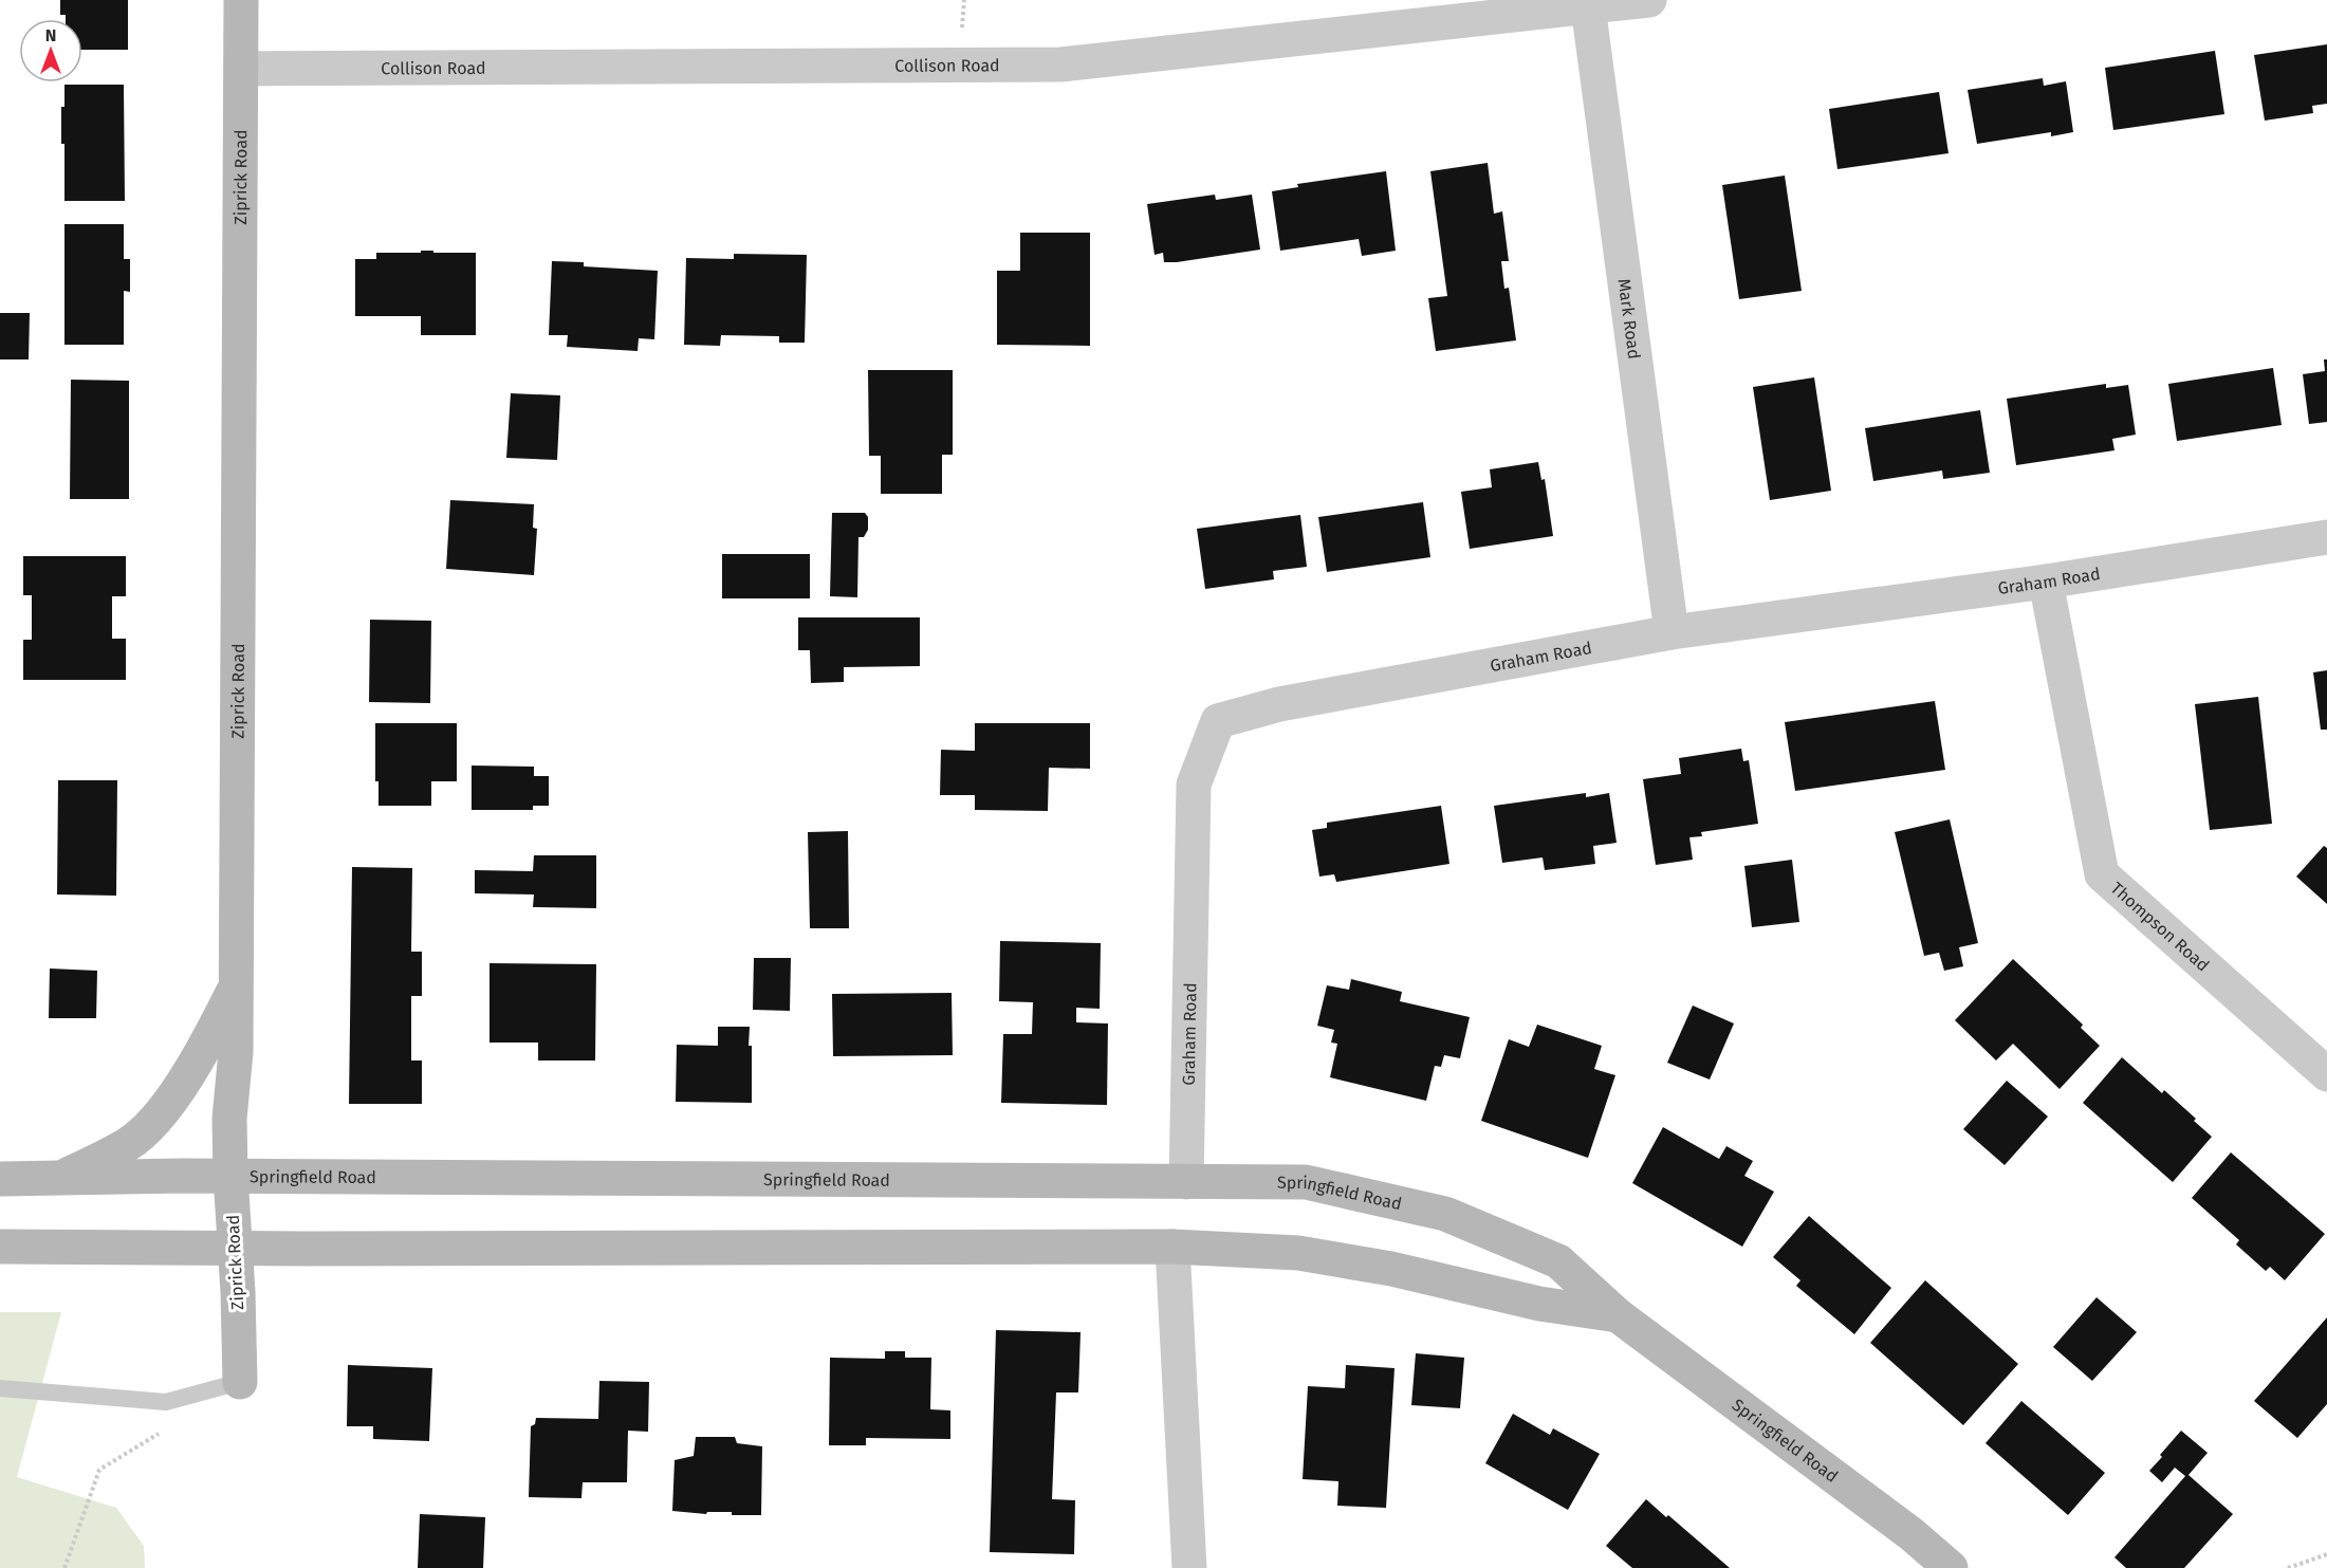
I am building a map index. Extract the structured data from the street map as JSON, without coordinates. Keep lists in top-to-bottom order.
{
  "streets": {
    "main road": ["Ziprick Road", "Springfield Road"],
    "street": [
      "Collison Road",
      "Mark Road",
      "Graham Road",
      "Thompson Road"
    ]
  },
  "crossings": [
    ["Collison Road", "Ziprick Road"],
    ["Collison Road", "Mark Road"],
    ["Ziprick Road", "Springfield Road"],
    ["Mark Road", "Graham Road"],
    ["Graham Road", "Thompson Road"],
    ["Graham Road", "Springfield Road"]
  ],
  "north": "top"
}
